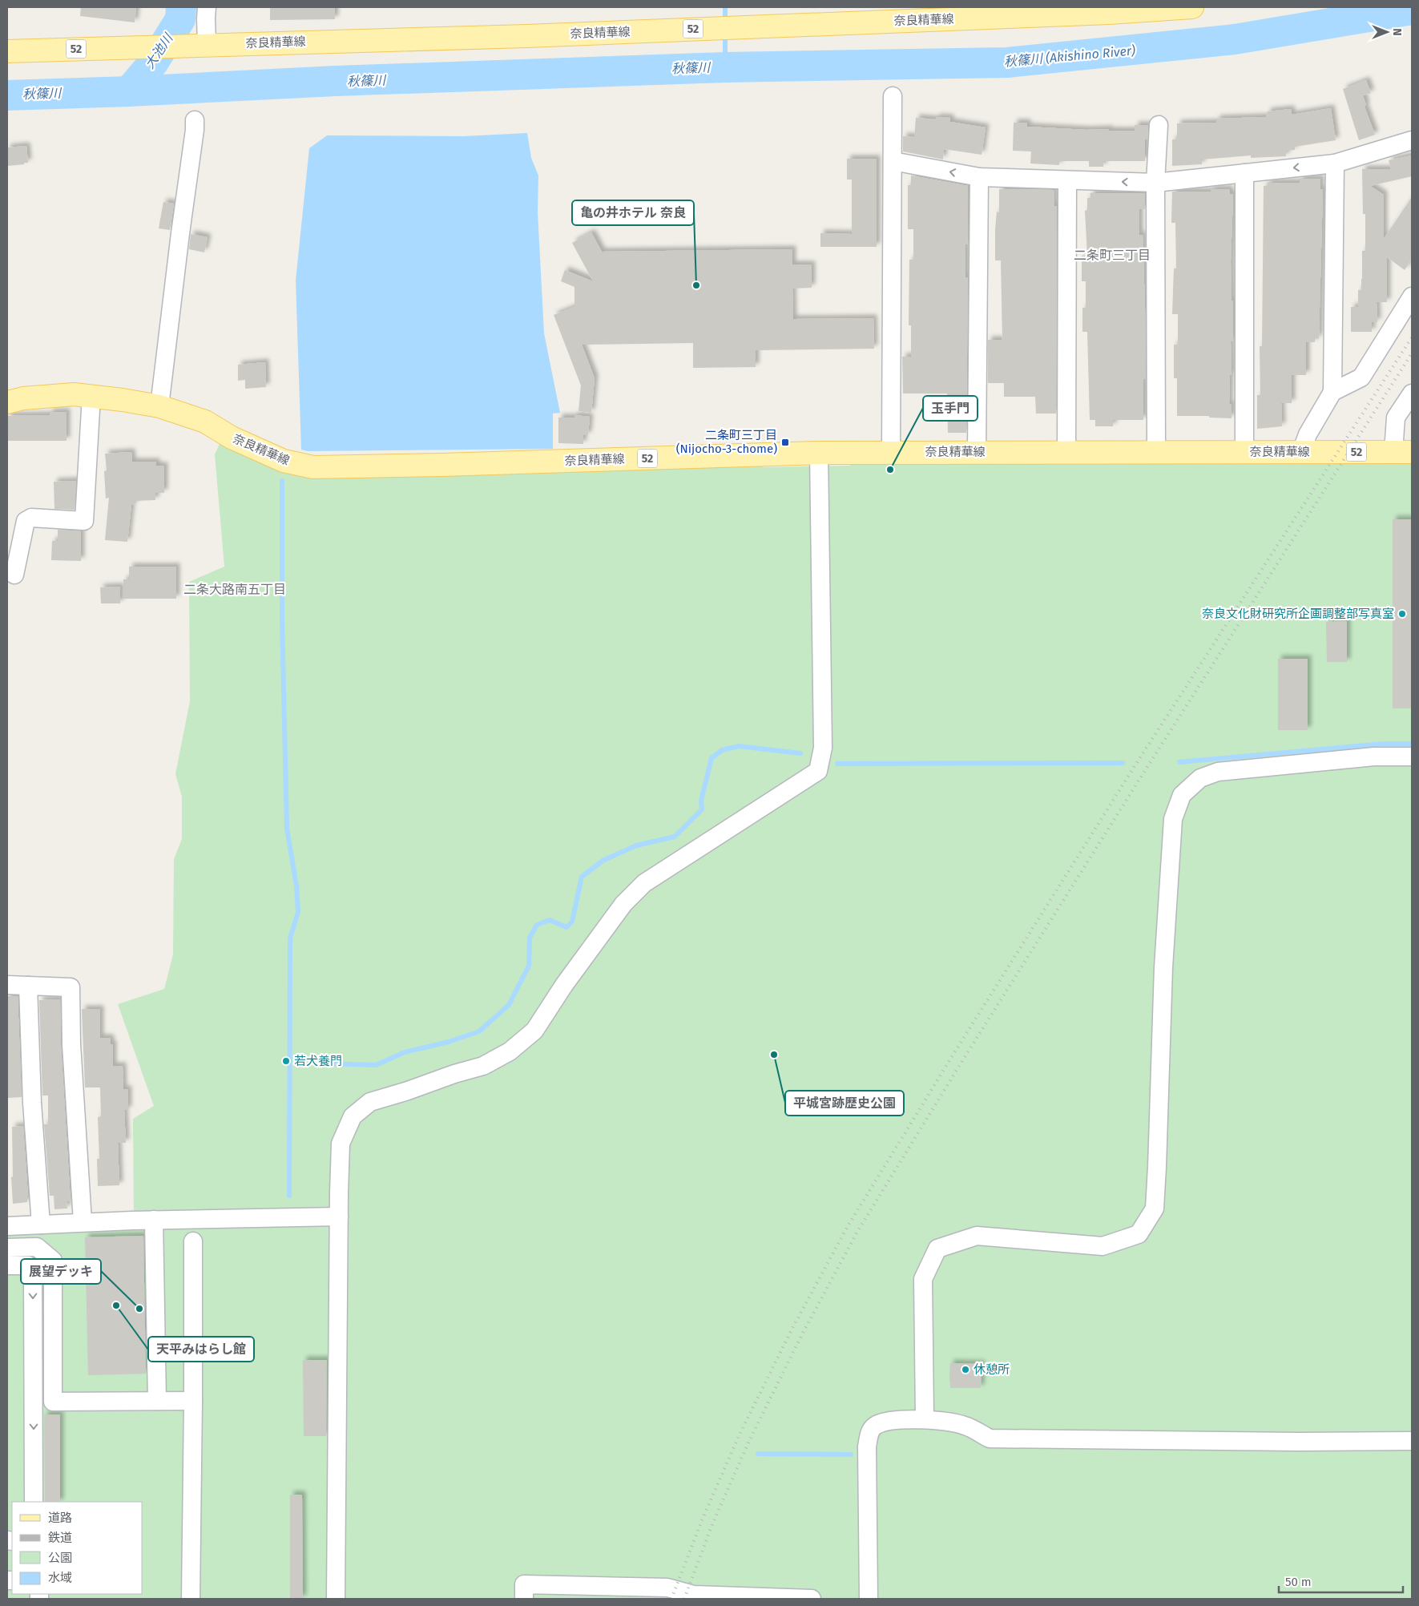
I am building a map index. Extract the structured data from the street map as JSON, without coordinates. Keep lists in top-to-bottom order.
{
  "streets": {
    "main road": ["奈良精華線", "52"]
  },
  "districts": ["二条町三丁目", "二条大路南五丁目"],
  "water": ["大池川", "秋篠川 (Akishino River)", "秋篠川"],
  "places": {
    "other": [
      "亀の井ホテル 奈良",
      "玉手門",
      "奈良文化財研究所企画調整部写真室",
      "平城宮跡歴史公園",
      "若犬養門",
      "天平みはらし館",
      "展望デッキ",
      "休憩所"
    ],
    "transit": ["二条町三丁目 (Nijocho-3-chome)"]
  },
  "legend": [
    "道路",
    "鉄道",
    "公園",
    "水域"
  ],
  "scale_bar": "50 m",
  "north": "right"
}
